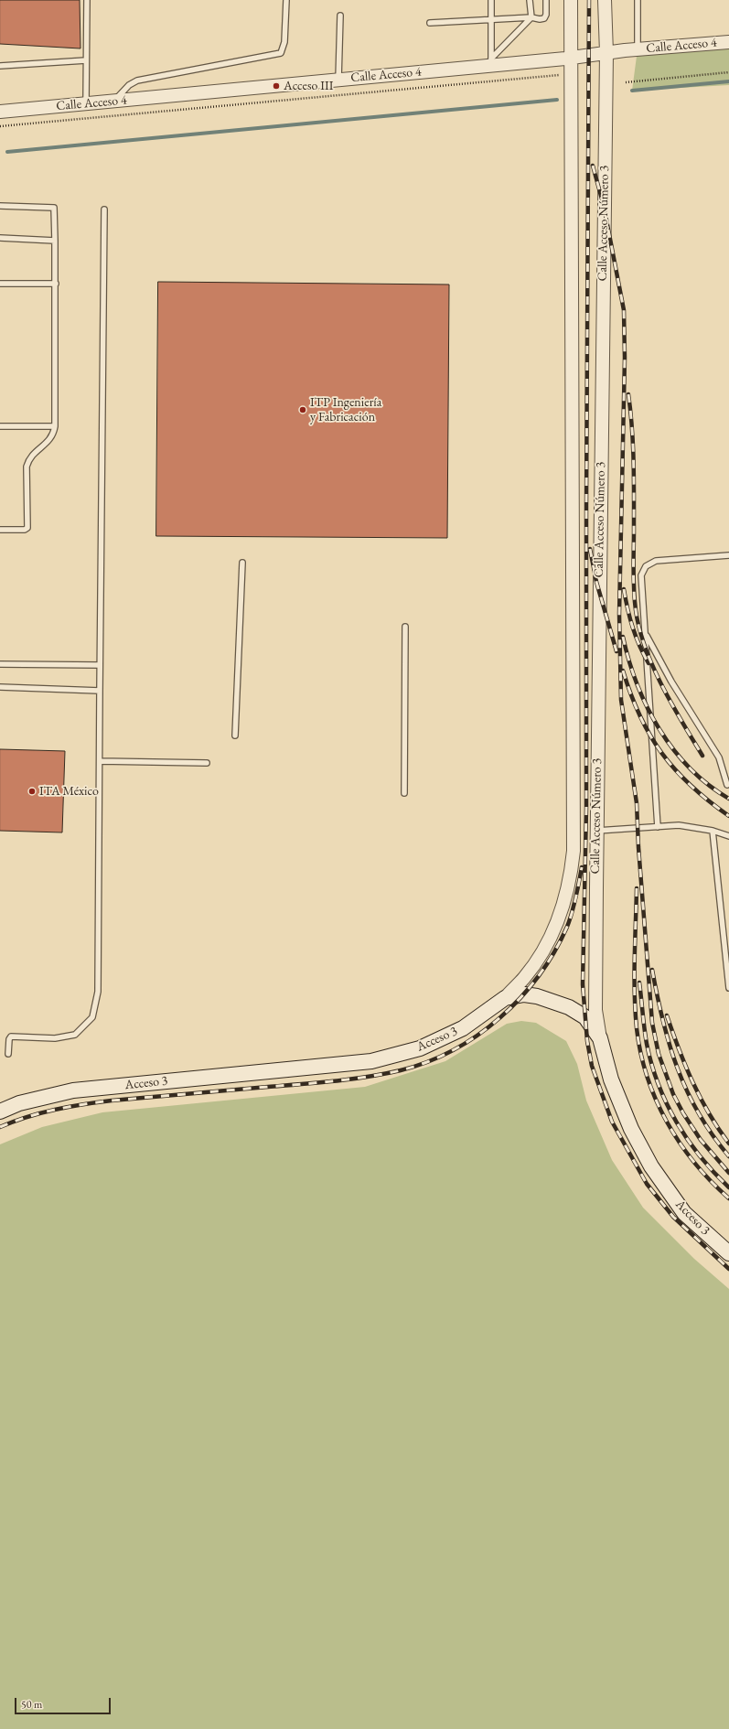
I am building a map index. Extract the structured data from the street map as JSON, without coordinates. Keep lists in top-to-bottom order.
{
  "streets": {
    "main road": ["Acceso 3"],
    "street": ["Calle Acceso 4", "Calle Acceso Número 3"]
  },
  "crossings": [
    ["Calle Acceso 4", "Calle Acceso Número 3"],
    ["Calle Acceso Número 3", "Acceso 3"]
  ],
  "places": ["Acceso III", "ITP Ingeniería y Fabricación", "ITA México"],
  "scale_bar": "50 m"
}
